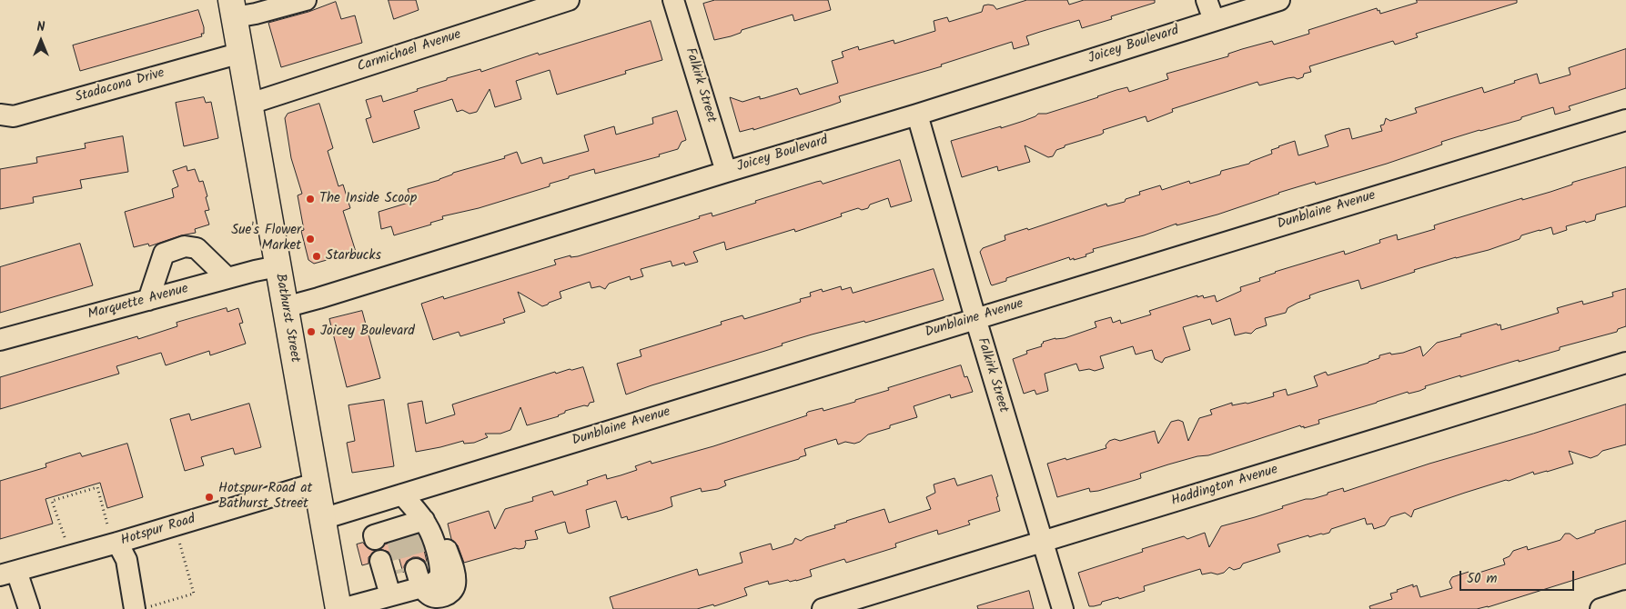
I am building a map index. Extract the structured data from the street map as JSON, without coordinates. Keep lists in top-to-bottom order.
{
  "streets": {
    "main road": ["Bathurst Street"],
    "street": [
      "Joicey Boulevard",
      "Carmichael Avenue",
      "Falkirk Street",
      "Stadacona Drive",
      "Dunblaine Avenue",
      "Marquette Avenue",
      "Haddington Avenue",
      "Hotspur Road"
    ]
  },
  "crossings": [
    ["Joicey Boulevard", "Falkirk Street"],
    ["Joicey Boulevard", "Bathurst Street"],
    ["Carmichael Avenue", "Bathurst Street"],
    ["Falkirk Street", "Dunblaine Avenue"],
    ["Falkirk Street", "Haddington Avenue"],
    ["Stadacona Drive", "Bathurst Street"],
    ["Dunblaine Avenue", "Bathurst Street"],
    ["Marquette Avenue", "Bathurst Street"],
    ["Bathurst Street", "Hotspur Road"]
  ],
  "places": [
    "The Inside Scoop",
    "Sue's Flower Market",
    "Starbucks",
    "Joicey Boulevard",
    "Hotspur Road at Bathurst Street"
  ],
  "scale_bar": "50 m",
  "north": "top"
}
